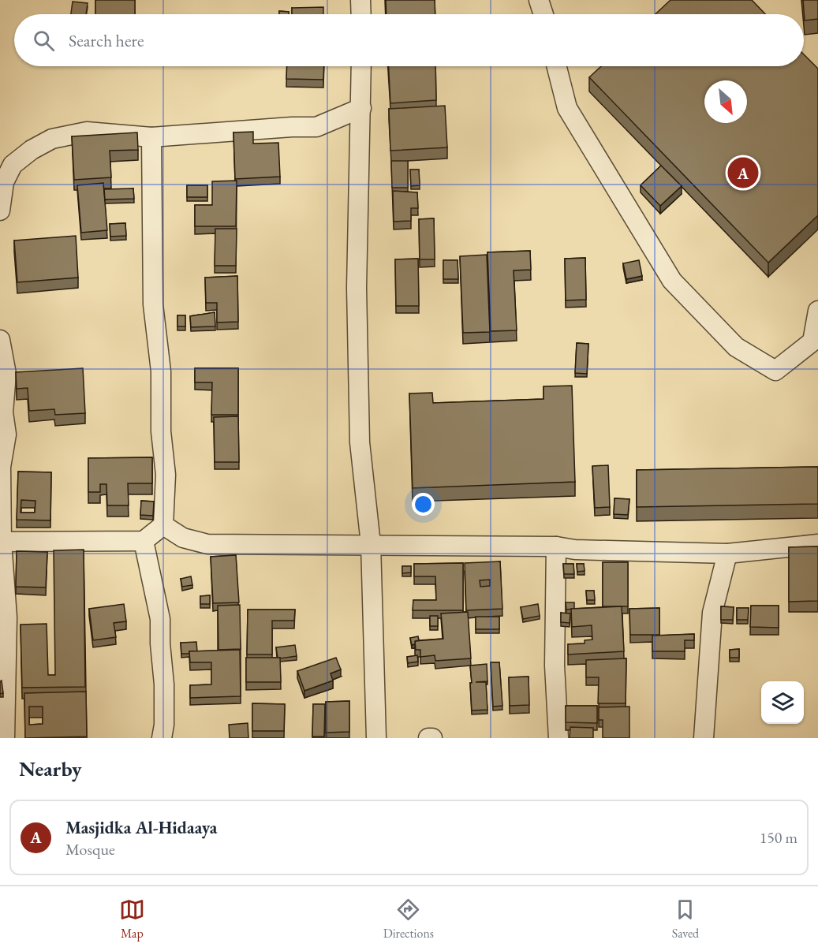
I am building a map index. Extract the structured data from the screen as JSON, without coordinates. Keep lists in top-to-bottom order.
{
  "north": "bottom right",
  "page": {
    "search": "Search here",
    "pins": "A",
    "heading": "Nearby",
    "list": [
      {
        "mark": "A",
        "name": "Masjidka Al-Hidaaya",
        "note": "Mosque",
        "value": "150 m"
      }
    ],
    "nav": ["Map", "Directions", "Saved"]
  }
}
